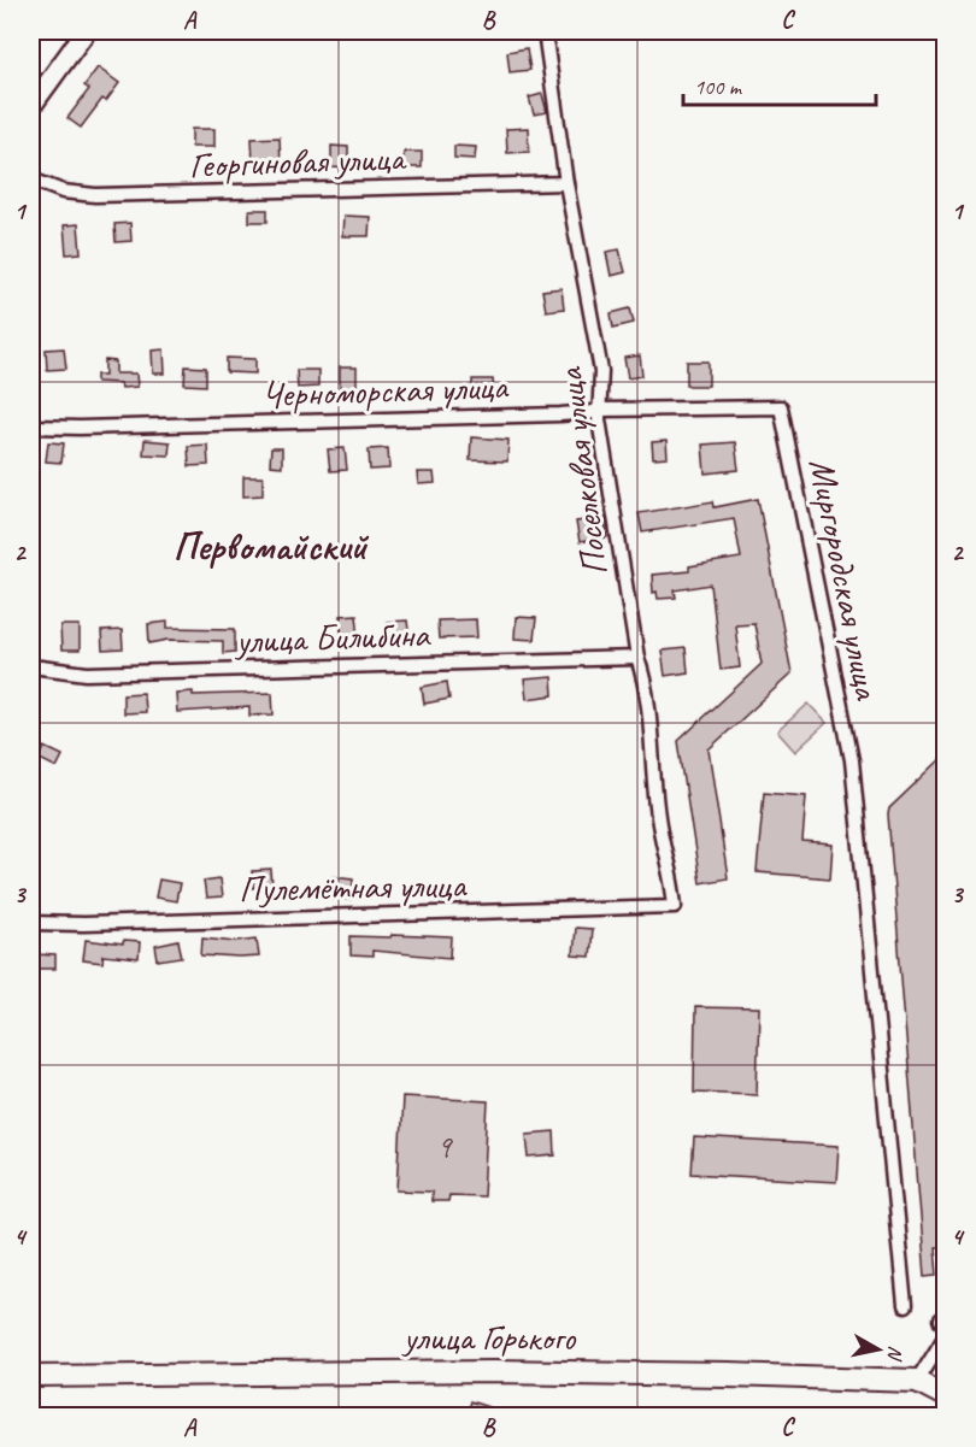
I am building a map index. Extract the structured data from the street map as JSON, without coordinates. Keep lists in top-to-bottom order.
{
  "streets": {
    "main road": ["улица Горького"],
    "street": [
      "Георгиновая улица",
      "Черноморская улица",
      "Поселковая улица",
      "Миргородская улица",
      "улица Билибина",
      "Пулемётная улица"
    ]
  },
  "crossings": [
    ["Георгиновая улица", "Поселковая улица"],
    ["Черноморская улица", "Поселковая улица"],
    ["Черноморская улица", "Миргородская улица"],
    ["Поселковая улица", "улица Билибина"],
    ["Поселковая улица", "Пулемётная улица"]
  ],
  "districts": ["Первомайский"],
  "house_numbers": ["9"],
  "scale_bar": "100 m",
  "north": "right",
  "grid": {
    "columns": ["A", "B", "C"],
    "rows": [
      "1",
      "2",
      "3",
      "4"
    ]
  }
}
